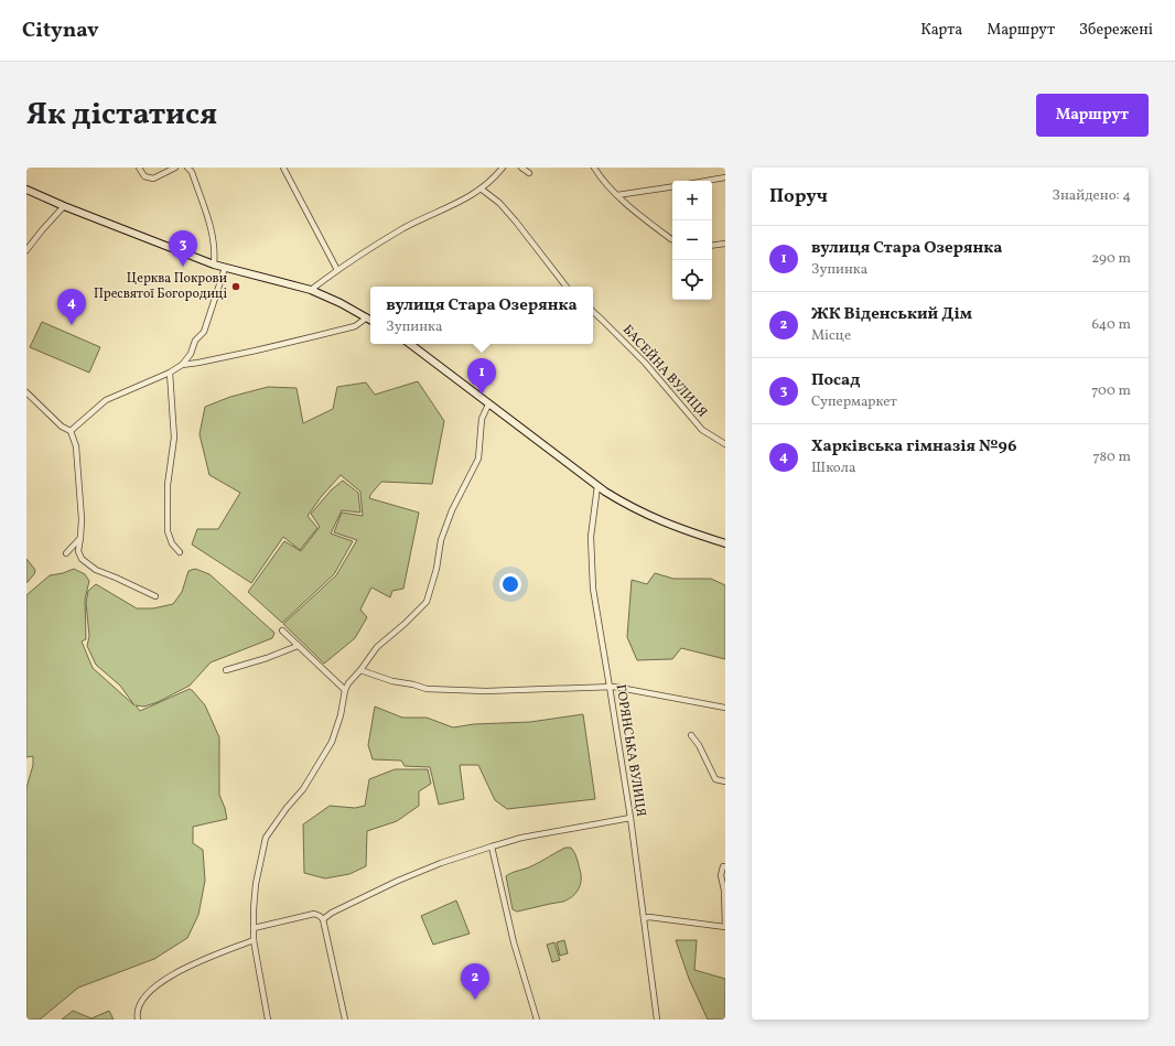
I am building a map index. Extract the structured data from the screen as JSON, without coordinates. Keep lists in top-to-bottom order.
{
  "streets": {
    "street": ["БАСЕЙНА ВУЛИЦЯ", "ГОРЯНСЬКА ВУЛИЦЯ"]
  },
  "places": ["Церква Покрови Пресвятої Богородиці"],
  "page": {
    "header": "Citynav",
    "nav": ["Карта", "Маршрут", "Збережені"],
    "title": "Як дістатися",
    "buttons": "Маршрут",
    "heading": ["Поруч", "Знайдено: 4"],
    "map_buttons": ["+", "−"],
    "list": [
      {
        "mark": "1",
        "name": "вулиця Стара Озерянка",
        "note": "Зупинка",
        "value": "290 m"
      },
      {
        "mark": "2",
        "name": "ЖК Віденський Дім",
        "note": "Місце",
        "value": "640 m"
      },
      {
        "mark": "3",
        "name": "Посад",
        "note": "Супермаркет",
        "value": "700 m"
      },
      {
        "mark": "4",
        "name": "Харківська гімназія №96",
        "note": "Школа",
        "value": "780 m"
      }
    ],
    "pins": [
      "3",
      "4",
      "1",
      "2"
    ],
    "popup": ["вулиця Стара Озерянка", "Зупинка"]
  }
}
